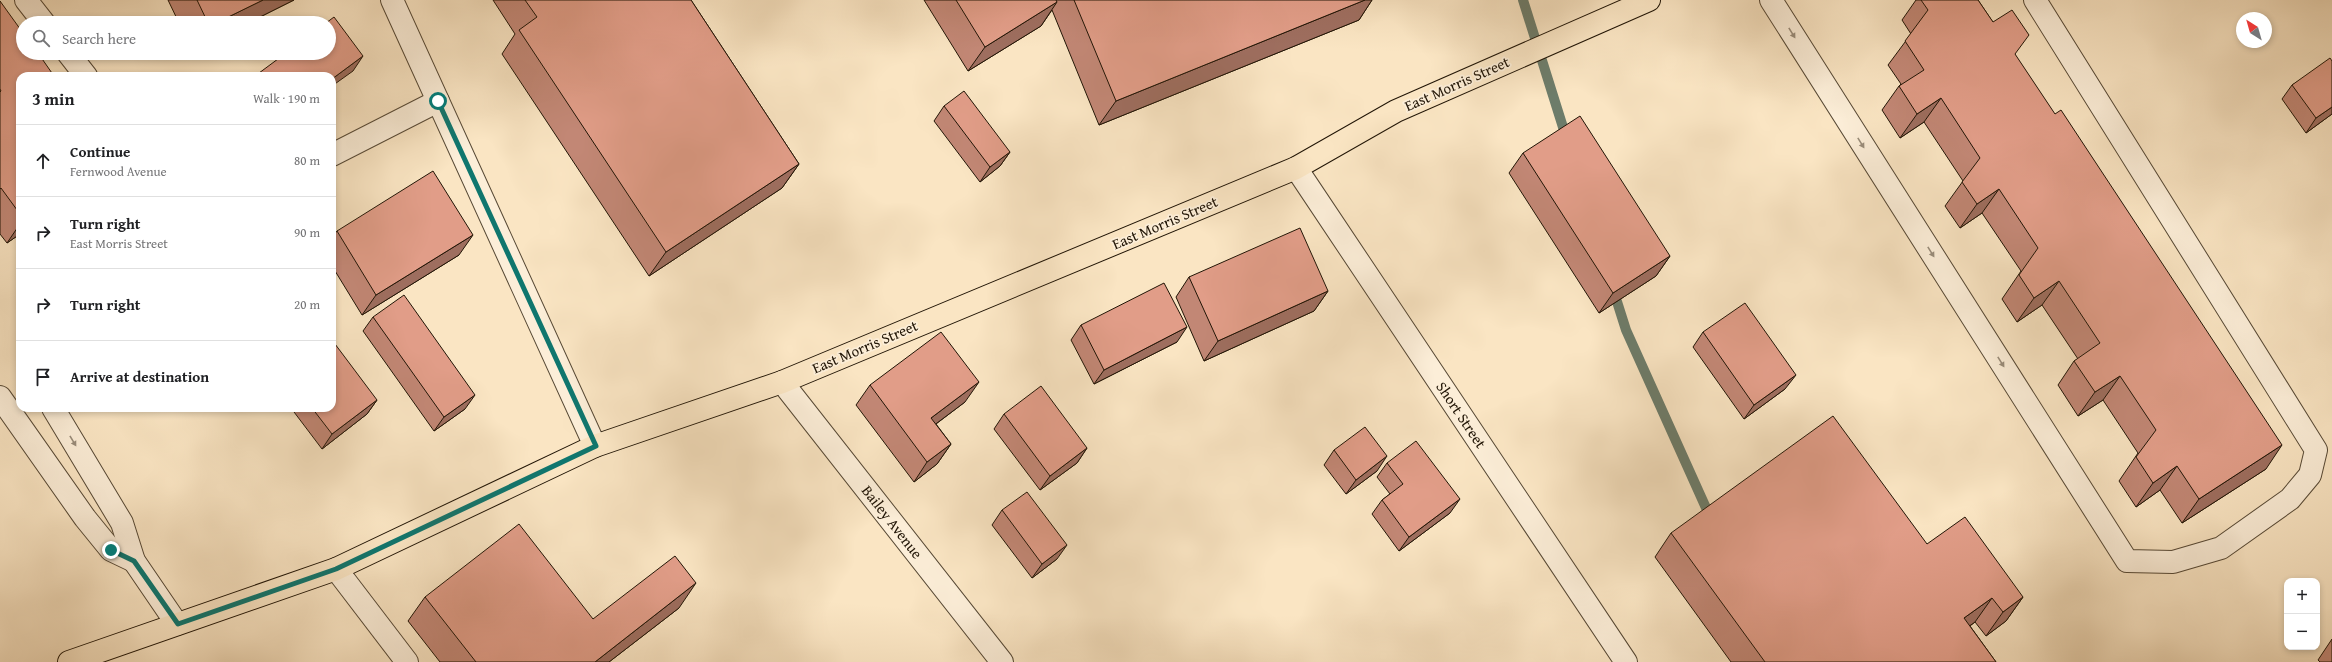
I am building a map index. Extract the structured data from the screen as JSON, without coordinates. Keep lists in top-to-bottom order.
{
  "streets": {
    "main road": ["East Morris Street"],
    "street": ["Short Street", "Bailey Avenue"]
  },
  "crossings": [
    ["East Morris Street", "Short Street"],
    ["East Morris Street", "Bailey Avenue"]
  ],
  "north": "top left",
  "page": {
    "search": "Search here",
    "heading": ["3 min", "Walk · 190 m"],
    "list": [
      ["Continue", "Fernwood Avenue", "80 m"],
      ["Turn right", "East Morris Street", "90 m"],
      ["Turn right", "20 m"],
      "Arrive at destination"
    ],
    "map_buttons": ["+", "−"]
  }
}
